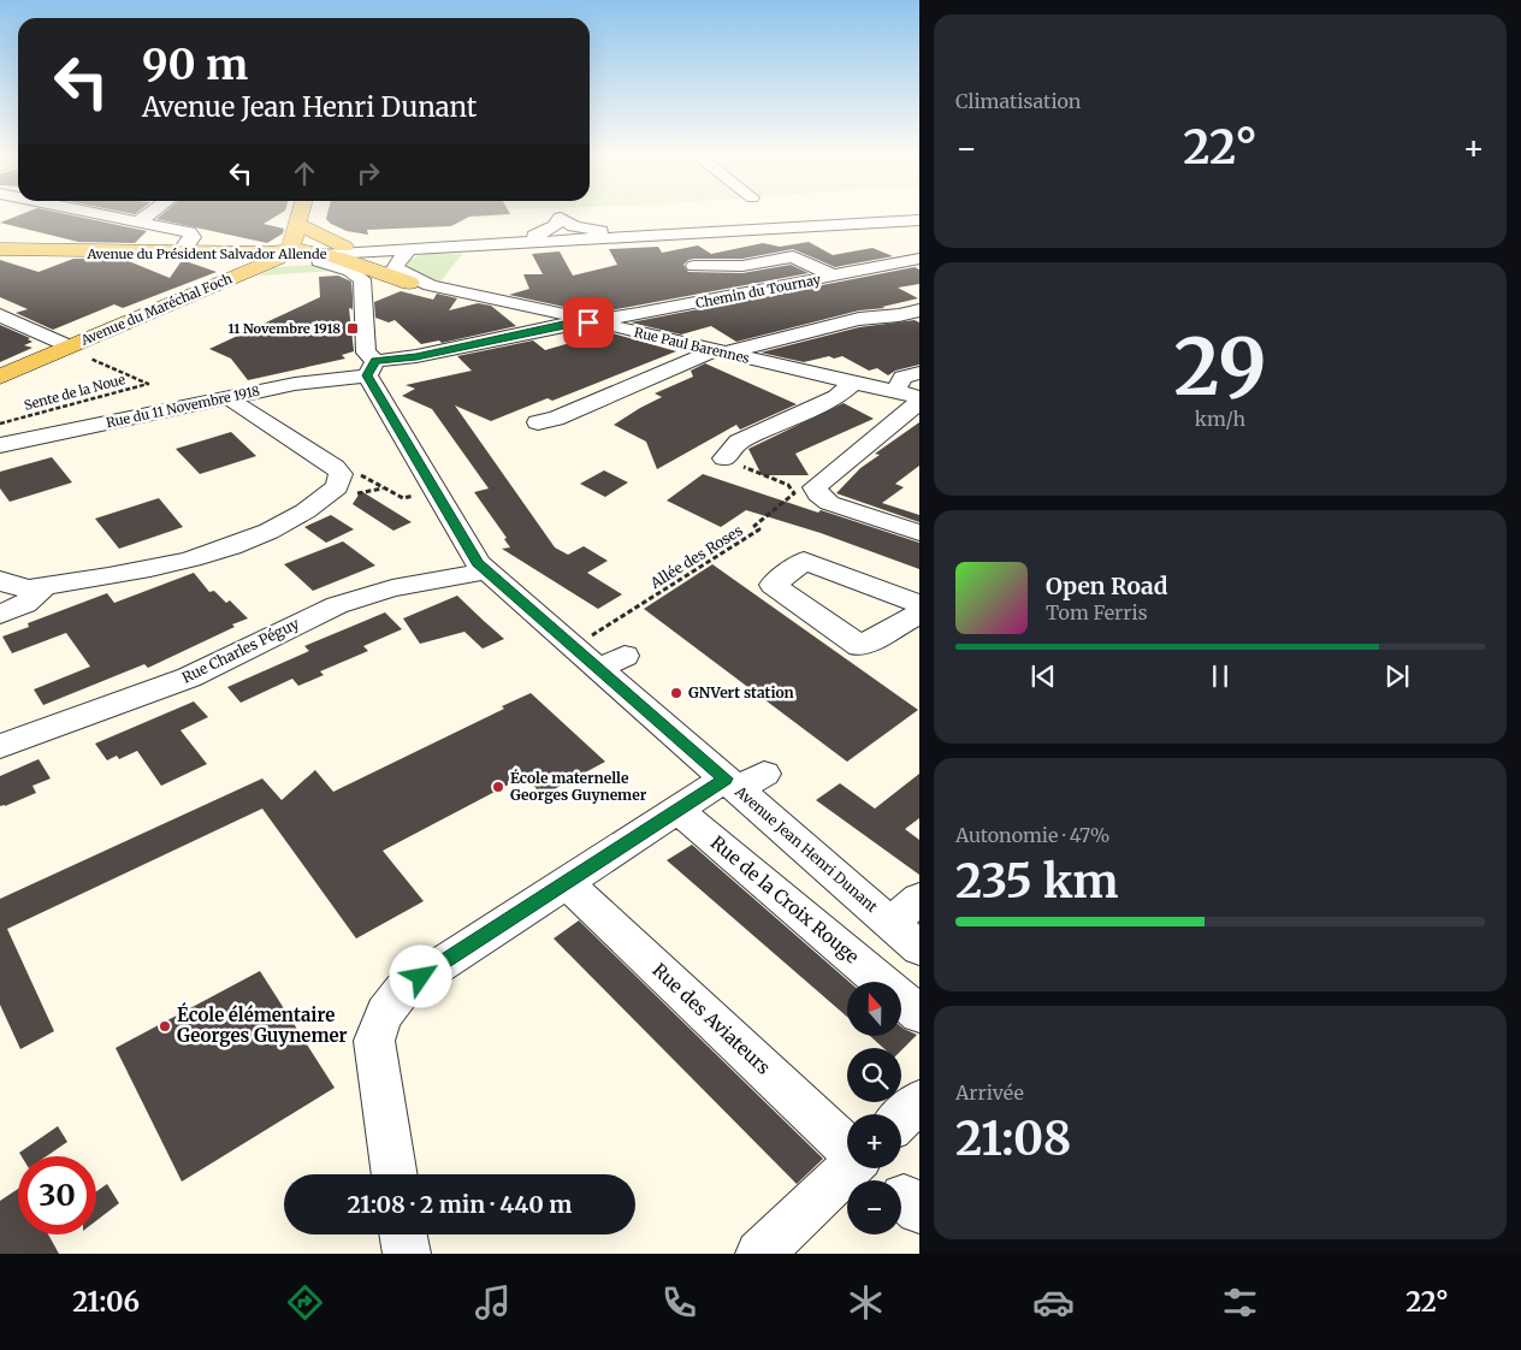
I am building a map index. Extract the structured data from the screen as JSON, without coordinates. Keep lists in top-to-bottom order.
{
  "streets": {
    "main road": ["Avenue du Président Salvador Allende", "Avenue du Maréchal Foch"],
    "street": [
      "Chemin du Tournay",
      "Rue Paul Barennes",
      "Rue du 11 Novembre 1918",
      "Rue Charles Péguy",
      "Avenue Jean Henri Dunant",
      "Rue de la Croix Rouge",
      "Rue des Aviateurs"
    ],
    "path": ["Sente de la Noue", "Allée des Roses"]
  },
  "crossings": [
    ["Avenue du Président Salvador Allende", "Avenue du Maréchal Foch"],
    ["Avenue du Président Salvador Allende", "Avenue Jean Henri Dunant"],
    ["Chemin du Tournay", "Rue Paul Barennes"],
    ["Avenue du Maréchal Foch", "Sente de la Noue"],
    ["Avenue du Maréchal Foch", "Avenue Jean Henri Dunant"],
    ["Rue du 11 Novembre 1918", "Avenue Jean Henri Dunant"],
    ["Rue Charles Péguy", "Avenue Jean Henri Dunant"]
  ],
  "places": {
    "transit": ["11 Novembre 1918"],
    "other": ["GNVert station", "École maternelle Georges Guynemer", "École élémentaire Georges Guynemer"]
  },
  "north": "top",
  "page": {
    "tile": [
      "Climatisation",
      ["29", "km/h"],
      ["Autonomie · 47%", "235 km"],
      ["Arrivée", "21:08"]
    ],
    "turn": ["90 m", "Avenue Jean Henri Dunant"],
    "heat": ["−", "22°", "+"],
    "song": ["Open Road", "Tom Ferris"],
    "map_buttons": ["+", "−"],
    "limit": "30",
    "trip": "21:08 · 2 min · 440 m",
    "tabs": ["21:06", "22°"]
  }
}
